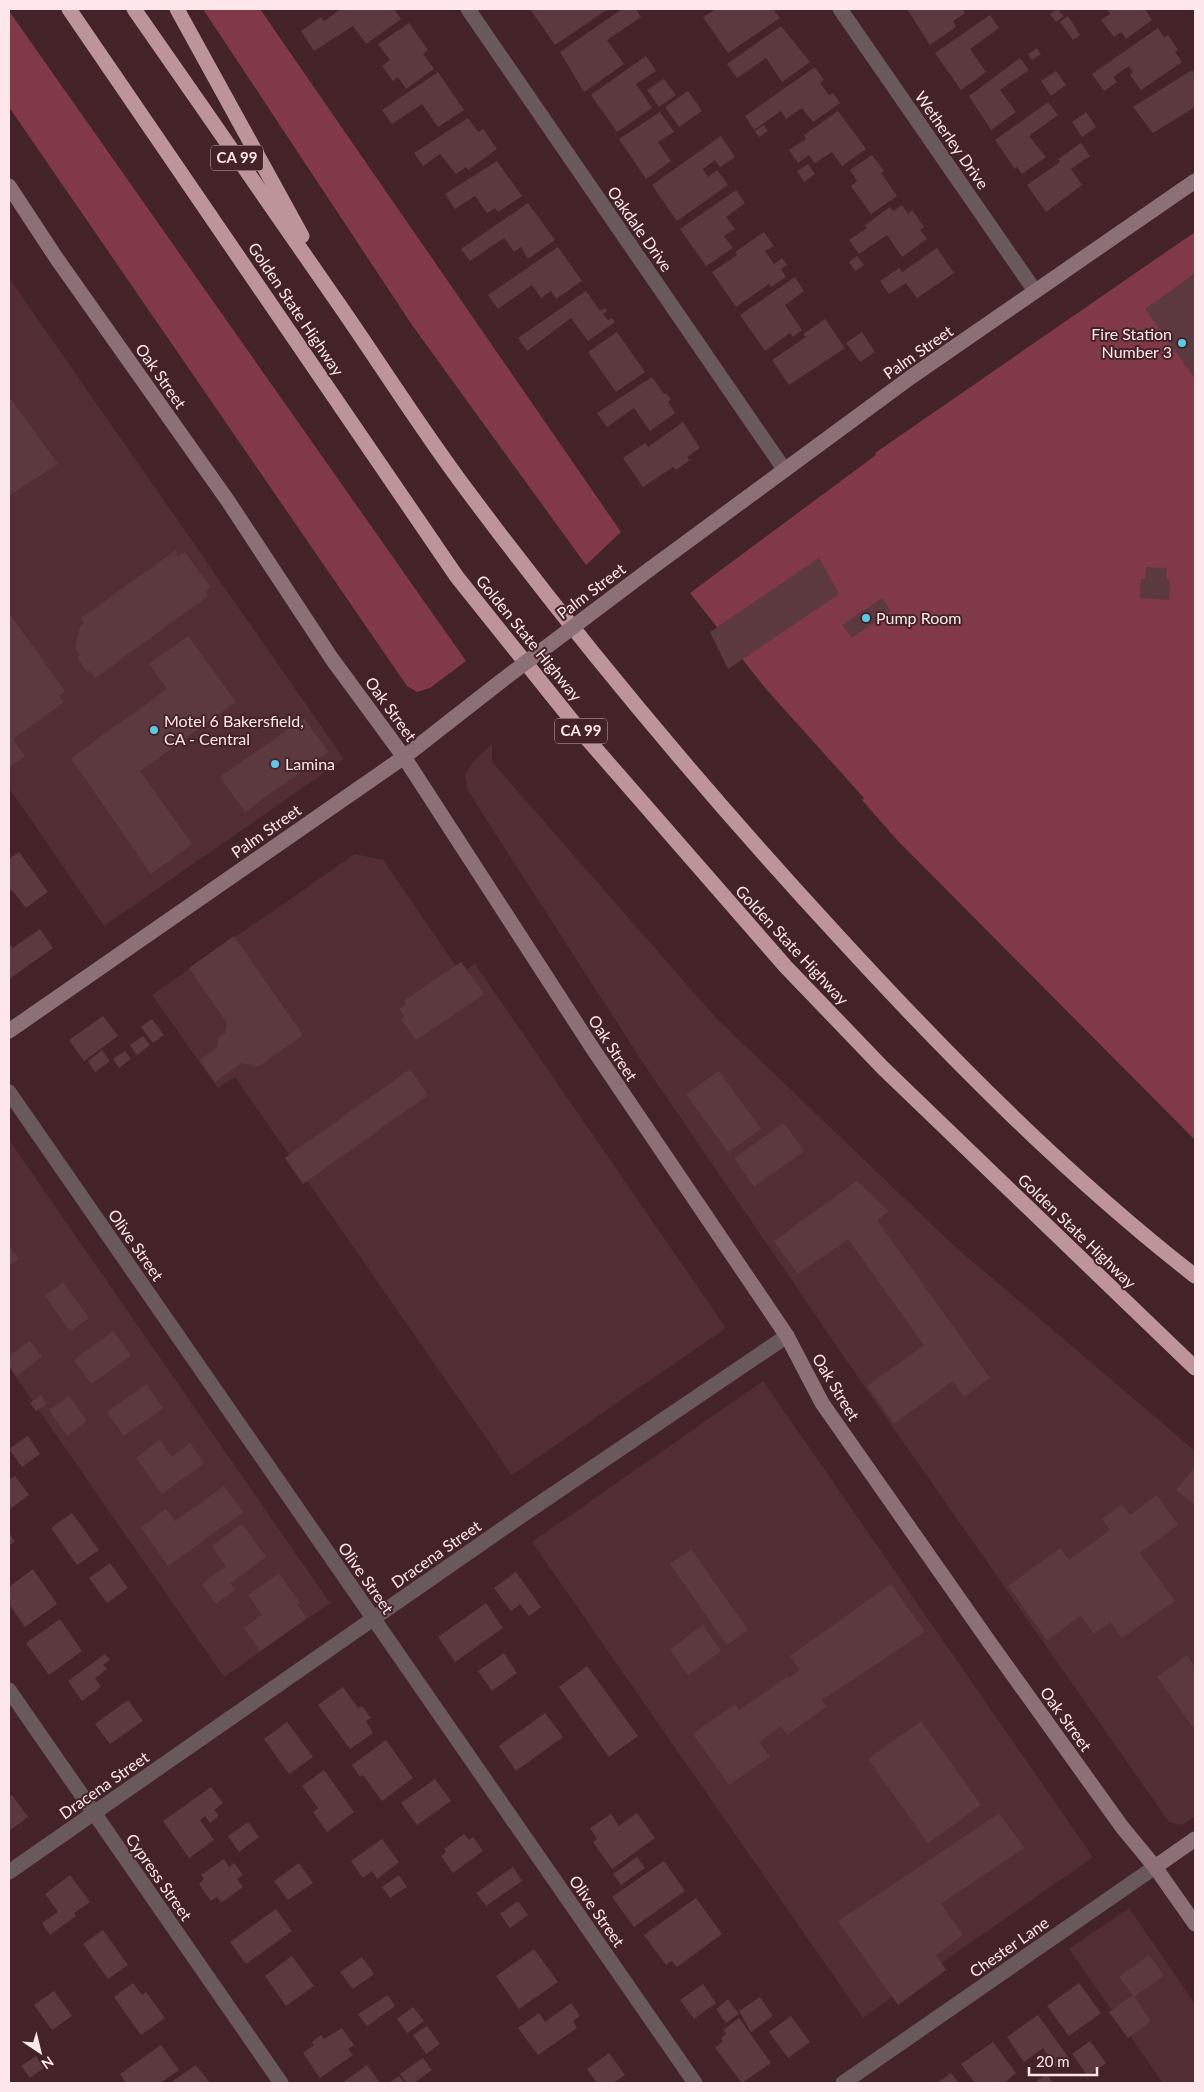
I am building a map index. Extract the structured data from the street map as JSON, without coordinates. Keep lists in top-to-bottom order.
{
  "streets": {
    "highway": ["CA 99", "Golden State Highway"],
    "main road": ["Palm Street", "Oak Street", "Chester Lane"],
    "street": [
      "Wetherley Drive",
      "Oakdale Drive",
      "Olive Street",
      "Dracena Street",
      "Cypress Street"
    ]
  },
  "crossings": [
    ["Wetherley Drive", "Palm Street"],
    ["Oakdale Drive", "Palm Street"],
    ["Palm Street", "Oak Street"],
    ["Oak Street", "Dracena Street"],
    ["Oak Street", "Chester Lane"],
    ["Olive Street", "Dracena Street"],
    ["Dracena Street", "Cypress Street"]
  ],
  "places": [
    "Fire Station Number 3",
    "Pump Room",
    "Motel 6 Bakersfield, CA - Central",
    "Lamina"
  ],
  "scale_bar": "20 m",
  "north": "bottom right"
}
